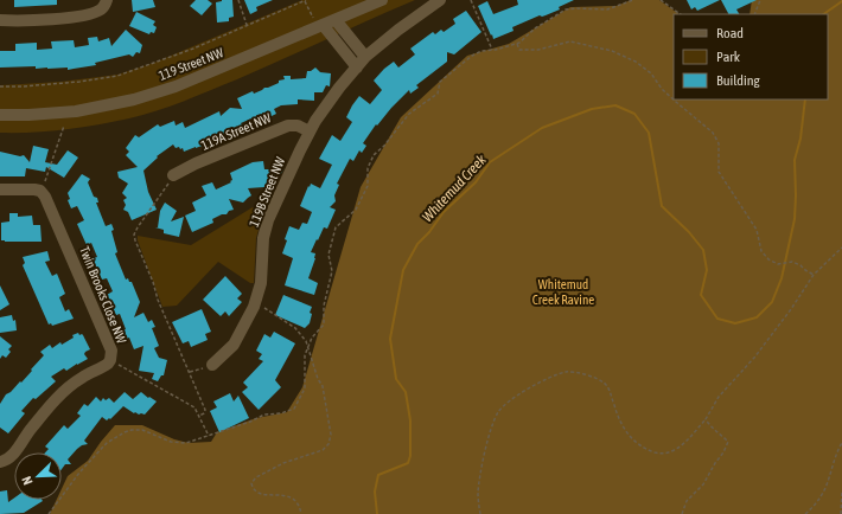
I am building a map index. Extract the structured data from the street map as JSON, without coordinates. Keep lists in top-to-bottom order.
{
  "streets": {
    "street": [
      "119 Street NW",
      "119A Street NW",
      "119B Street NW",
      "Twin Brooks Close NW"
    ]
  },
  "crossings": [
    ["119A Street NW", "119B Street NW"]
  ],
  "water": ["Whitemud Creek"],
  "parks": ["Whitemud Creek Ravine"],
  "legend": ["Road", "Park", "Building"],
  "north": "bottom left"
}
